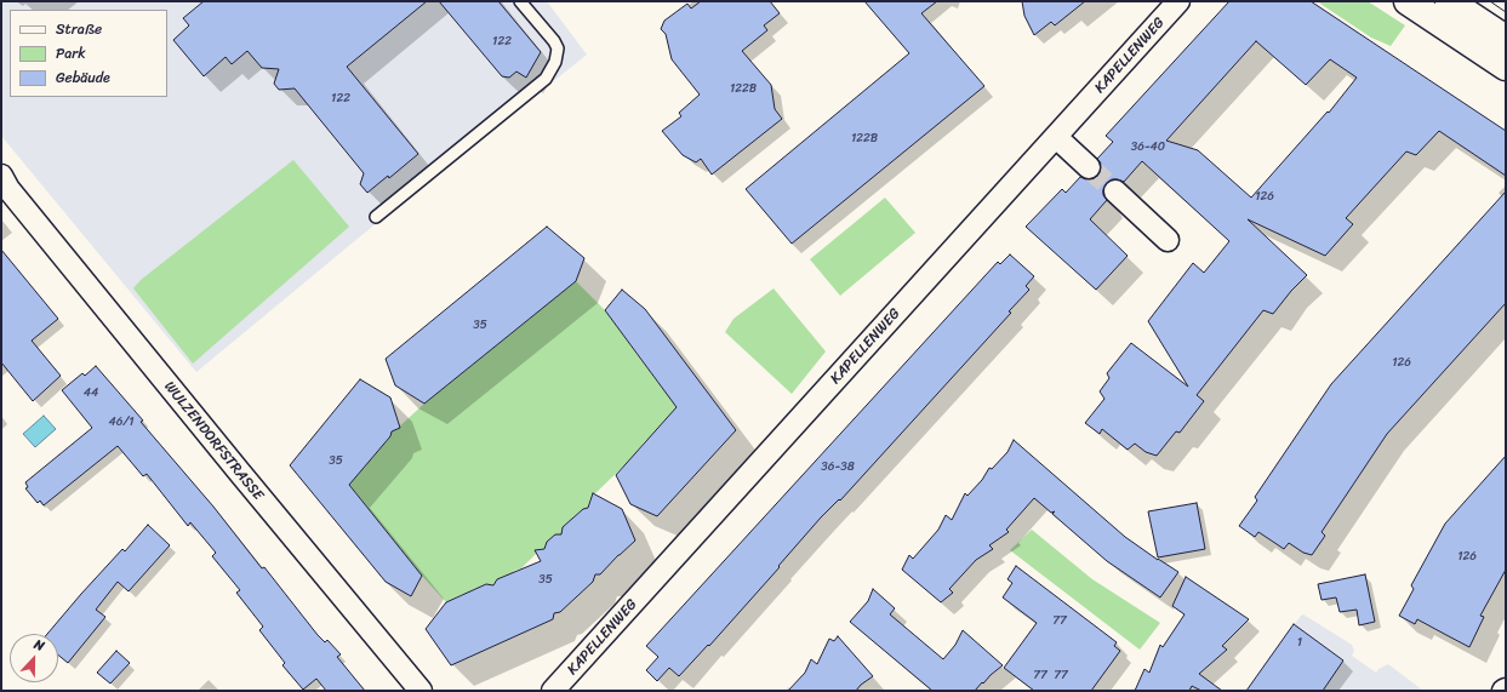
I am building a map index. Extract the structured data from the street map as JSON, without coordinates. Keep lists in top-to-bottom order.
{
  "streets": {
    "street": ["KAPELLENWEG", "WULZENDORFSTRASSE"]
  },
  "house_numbers": [
    "122",
    "122B",
    "122",
    "122B",
    "36-40",
    "126",
    "35",
    "126",
    "44",
    "46/1",
    "35",
    "36-38",
    "126",
    "35",
    "77",
    "1",
    "77",
    "77"
  ],
  "legend": ["Straße", "Park", "Gebäude"],
  "north": "top"
}
